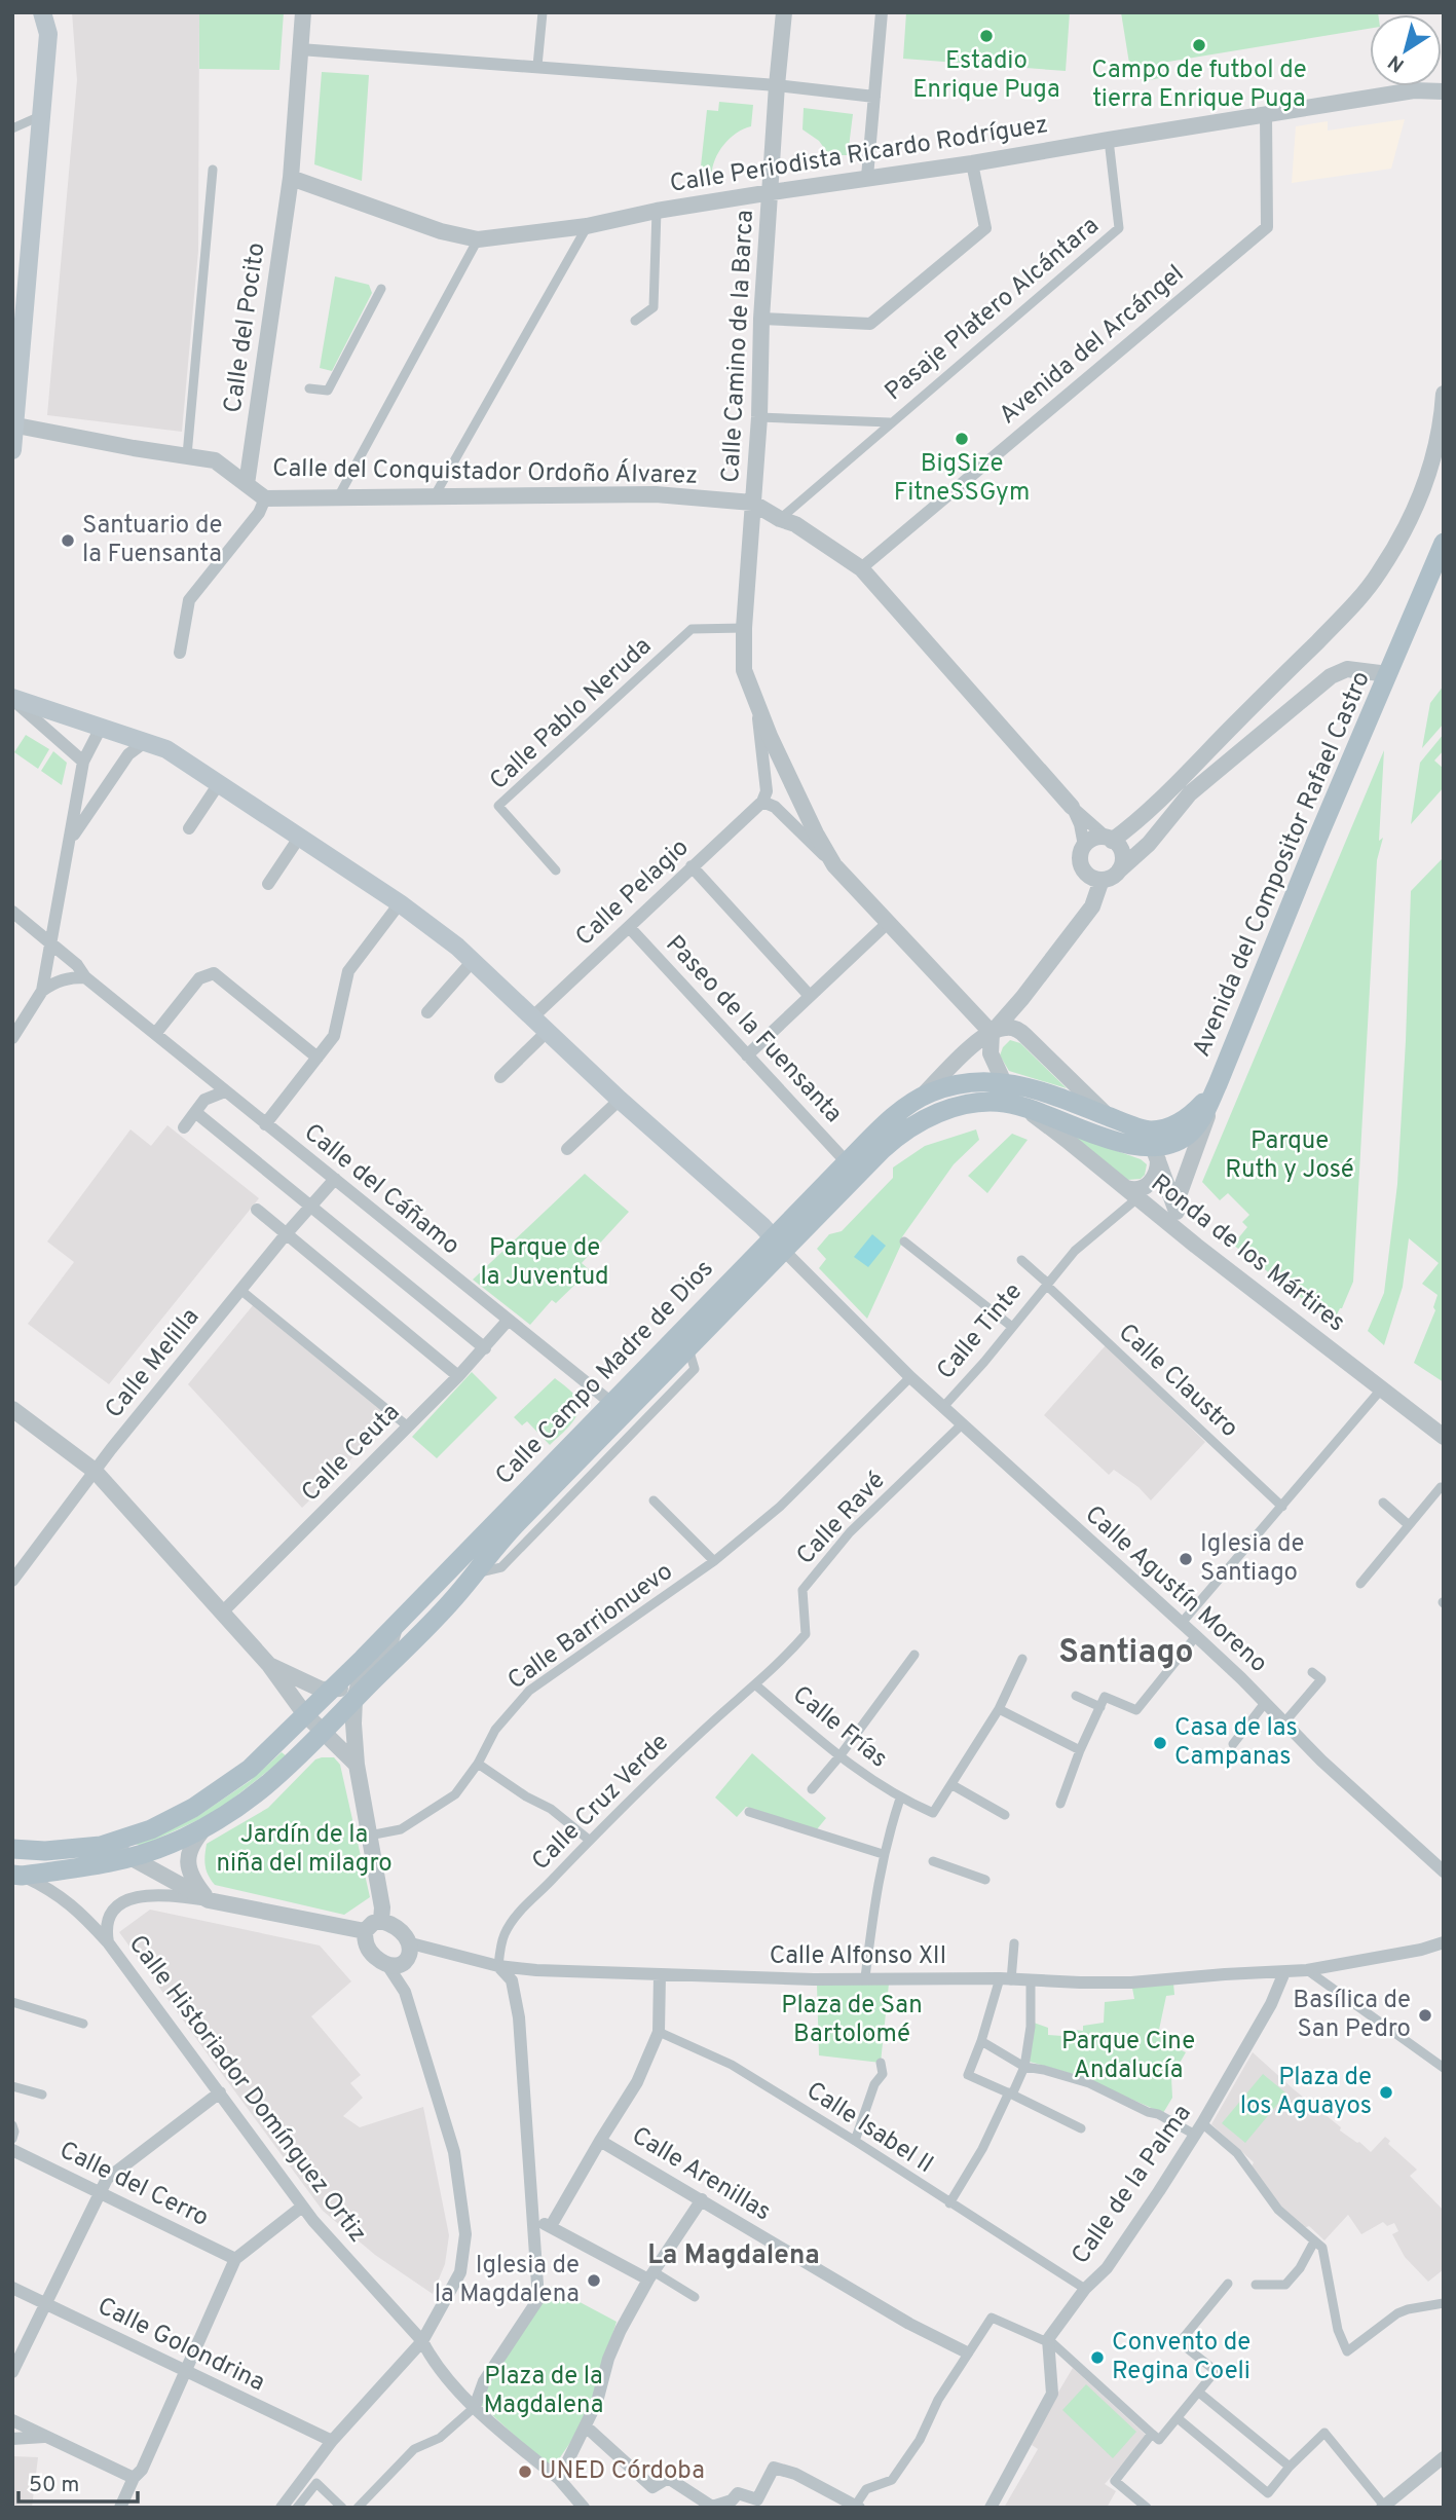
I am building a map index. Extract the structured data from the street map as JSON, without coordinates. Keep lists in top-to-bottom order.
{
  "streets": {
    "main road": ["Avenida del Compositor Rafael Castro", "Calle Campo Madre de Dios"],
    "street": [
      "Calle Periodista Ricardo Rodríguez",
      "Pasaje Platero Alcántara",
      "Calle del Pocito",
      "Avenida del Arcángel",
      "Calle Camino de la Barca",
      "Calle del Conquistador Ordoño Álvarez",
      "Calle Pablo Neruda",
      "Calle Pelagio",
      "Paseo de la Fuensanta",
      "Calle del Cáñamo",
      "Ronda de los Mártires",
      "Calle Tinte",
      "Calle Melilla",
      "Calle Claustro",
      "Calle Ceuta",
      "Calle Ravé",
      "Calle Agustín Moreno",
      "Calle Barrionuevo",
      "Calle Frías",
      "Calle Cruz Verde",
      "Calle Alfonso XII",
      "Calle Historiador Domínguez Ortiz",
      "Calle Isabel II",
      "Calle Arenillas",
      "Calle del Cerro",
      "Calle de la Palma",
      "Calle Golondrina"
    ]
  },
  "crossings": [
    ["Calle Periodista Ricardo Rodríguez", "Pasaje Platero Alcántara"],
    ["Calle Periodista Ricardo Rodríguez", "Calle del Pocito"],
    ["Calle Periodista Ricardo Rodríguez", "Avenida del Arcángel"],
    ["Calle Periodista Ricardo Rodríguez", "Calle Camino de la Barca"],
    ["Pasaje Platero Alcántara", "Calle Camino de la Barca"],
    ["Calle del Pocito", "Calle del Conquistador Ordoño Álvarez"],
    ["Calle Camino de la Barca", "Calle del Conquistador Ordoño Álvarez"],
    ["Calle Camino de la Barca", "Calle Pablo Neruda"],
    ["Calle Camino de la Barca", "Calle Campo Madre de Dios"],
    ["Avenida del Compositor Rafael Castro", "Calle Campo Madre de Dios"],
    ["Calle Pelagio", "Paseo de la Fuensanta"],
    ["Paseo de la Fuensanta", "Calle Campo Madre de Dios"],
    ["Calle del Cáñamo", "Calle Melilla"],
    ["Calle del Cáñamo", "Calle Campo Madre de Dios"],
    ["Calle del Cáñamo", "Calle Ceuta"],
    ["Ronda de los Mártires", "Calle Tinte"],
    ["Ronda de los Mártires", "Calle Campo Madre de Dios"],
    ["Calle Tinte", "Calle Claustro"],
    ["Calle Tinte", "Calle Agustín Moreno"],
    ["Calle Campo Madre de Dios", "Calle Agustín Moreno"],
    ["Calle Campo Madre de Dios", "Calle Historiador Domínguez Ortiz"],
    ["Calle Ravé", "Calle Agustín Moreno"],
    ["Calle Ravé", "Calle Frías"],
    ["Calle Ravé", "Calle Cruz Verde"],
    ["Calle Agustín Moreno", "Calle Barrionuevo"],
    ["Calle Frías", "Calle Cruz Verde"],
    ["Calle Cruz Verde", "Calle Alfonso XII"],
    ["Calle Alfonso XII", "Calle de la Palma"],
    ["Calle Isabel II", "Calle de la Palma"]
  ],
  "districts": ["Santiago", "La Magdalena"],
  "parks": [
    "Parque Ruth y José",
    "Parque de la Juventud",
    "Jardín de la niña del milagro",
    "Plaza de San Bartolomé",
    "Parque Cine Andalucía",
    "Plaza de la Magdalena"
  ],
  "places": [
    "Estadio Enrique Puga",
    "Campo de futbol de tierra Enrique Puga",
    "BigSize FitneSSGym",
    "Santuario de la Fuensanta",
    "Iglesia de Santiago",
    "Casa de las Campanas",
    "Basílica de San Pedro",
    "Plaza de los Aguayos",
    "Iglesia de la Magdalena",
    "Convento de Regina Coeli",
    "UNED Córdoba"
  ],
  "scale_bar": "50 m",
  "north": "bottom left"
}
